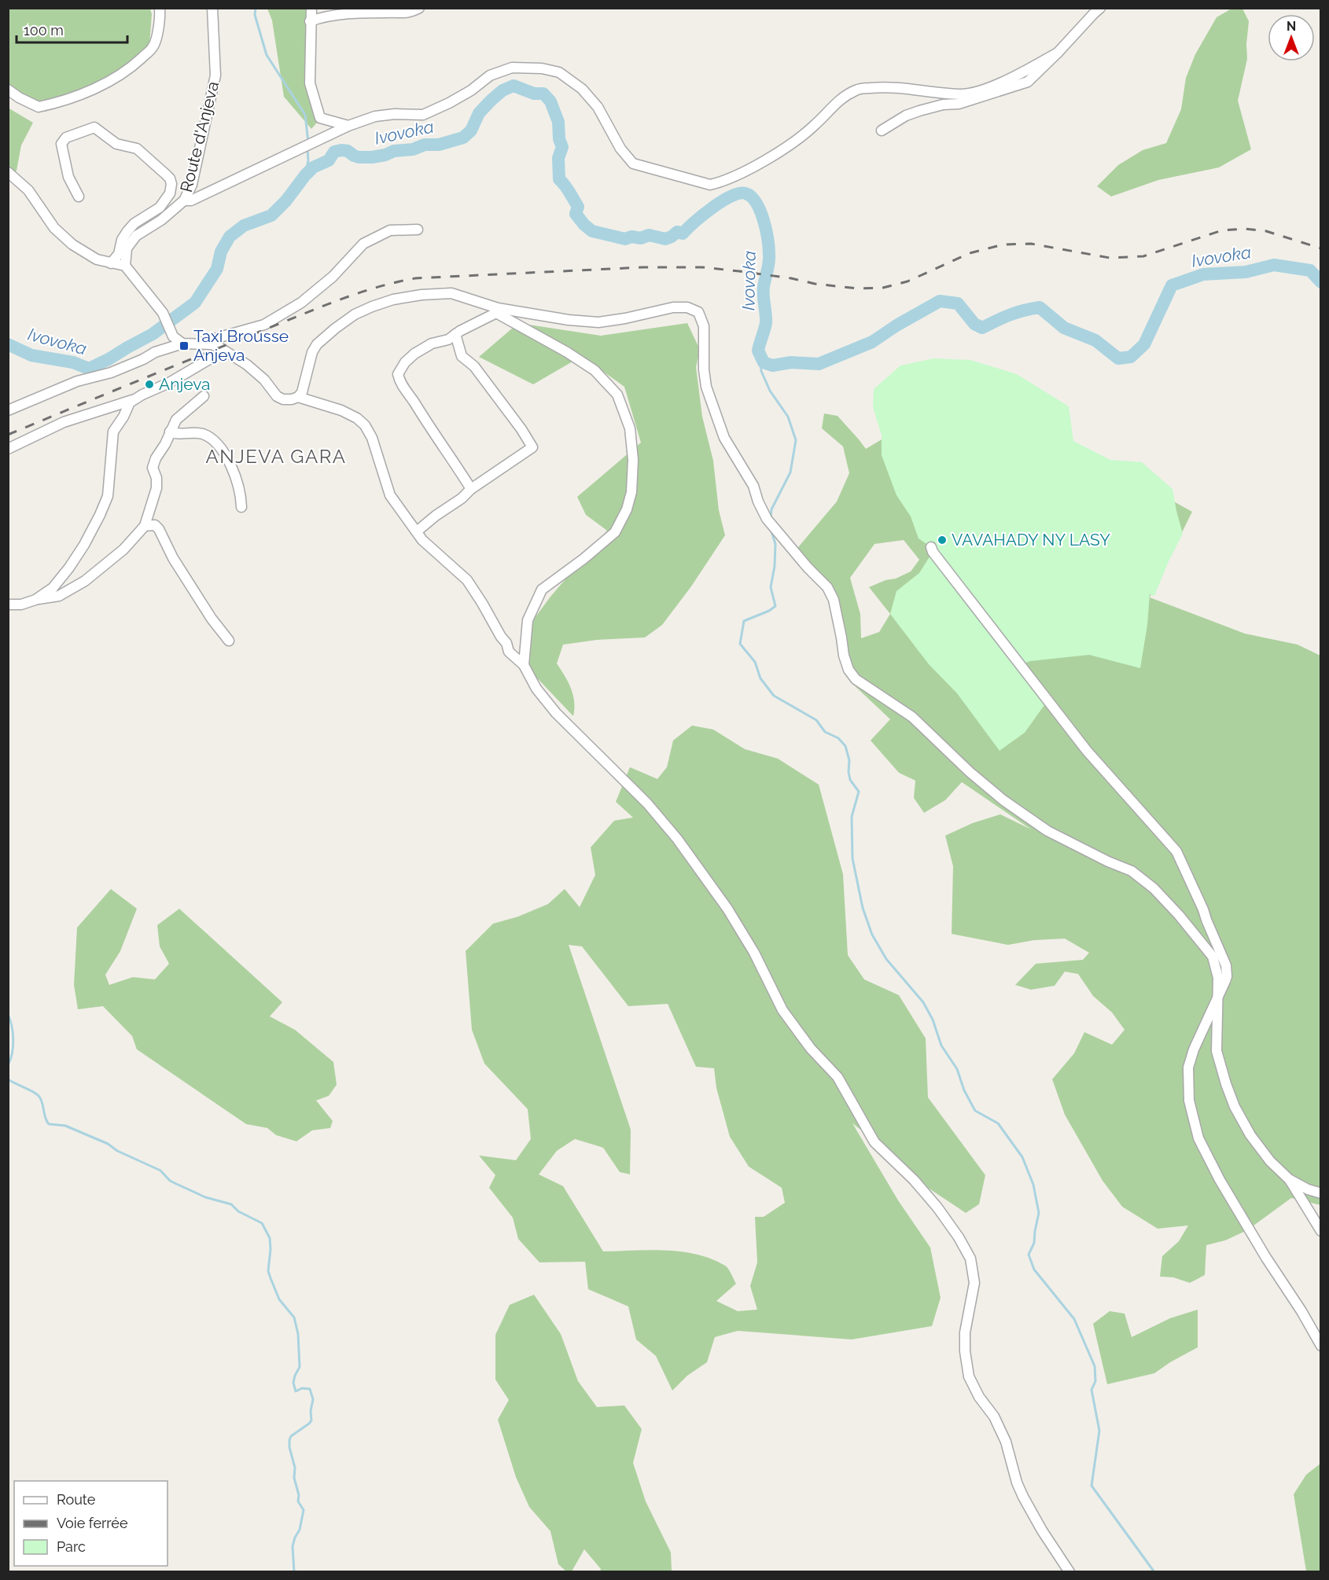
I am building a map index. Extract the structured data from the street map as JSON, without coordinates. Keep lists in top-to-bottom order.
{
  "streets": {
    "street": ["Route d'Anjeva"]
  },
  "districts": ["ANJEVA GARA"],
  "water": ["Ivovoka"],
  "places": {
    "transit": ["Taxi Brousse Anjeva"],
    "other": ["Anjeva", "VAVAHADY NY LASY"]
  },
  "legend": ["Route", "Voie ferrée", "Parc"],
  "scale_bar": "100 m",
  "north": "top"
}
